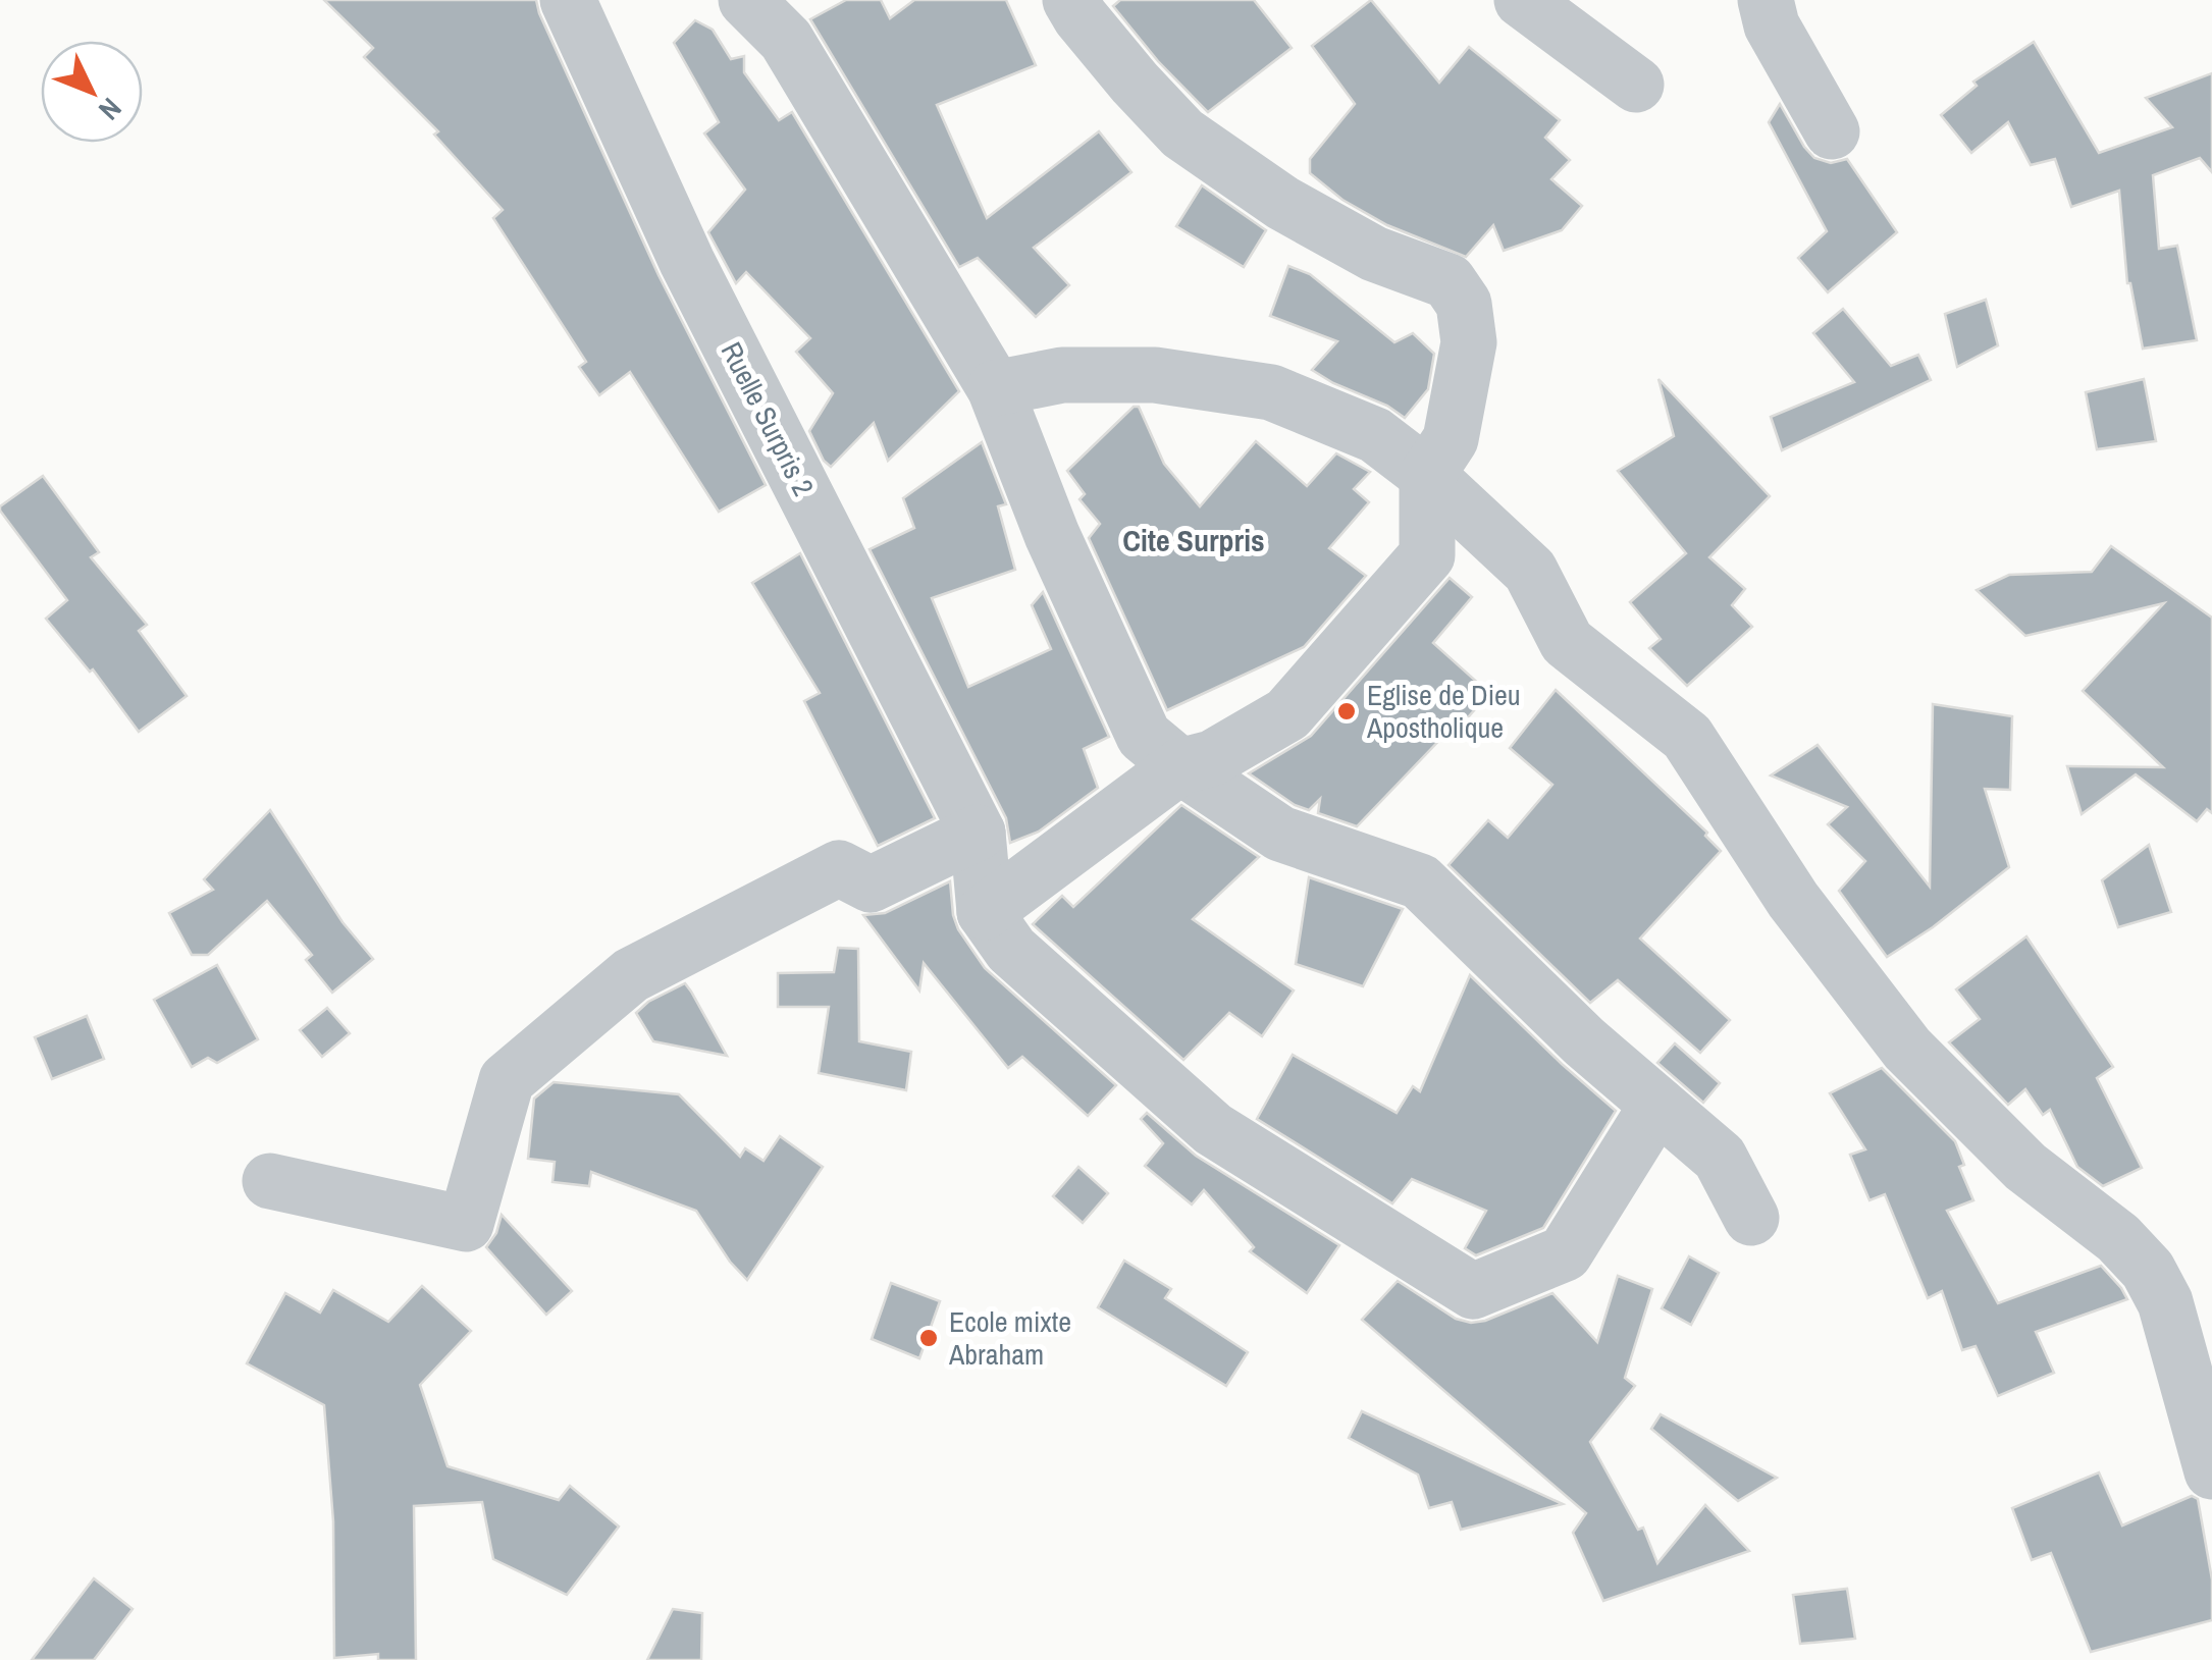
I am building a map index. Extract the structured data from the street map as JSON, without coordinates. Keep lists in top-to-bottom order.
{
  "streets": {
    "street": ["Ruelle Surpris 2"]
  },
  "districts": ["Cite Surpris"],
  "places": ["Eglise de Dieu Apostholique", "Ecole mixte Abraham"],
  "north": "bottom right"
}
